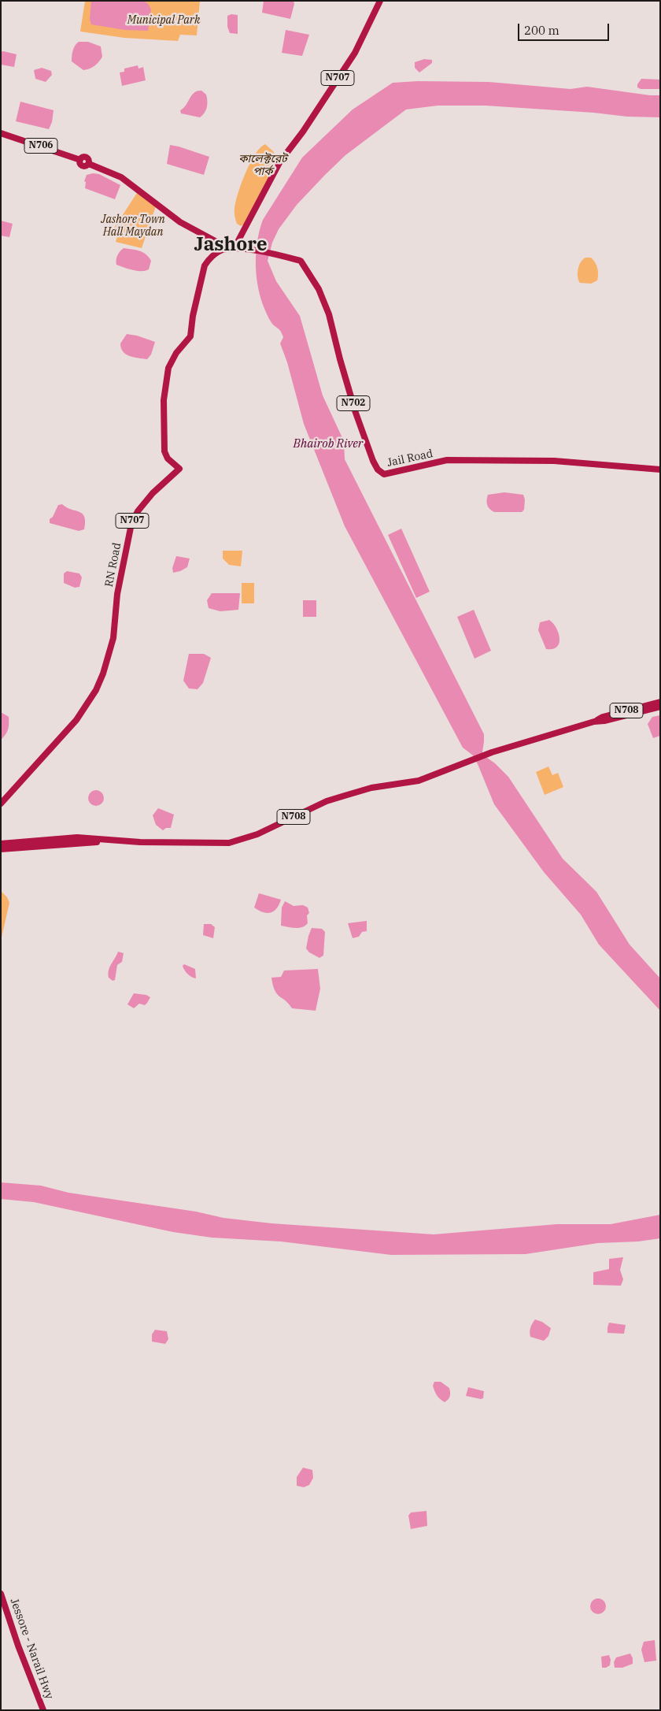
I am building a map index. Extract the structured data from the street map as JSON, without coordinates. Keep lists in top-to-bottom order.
{
  "streets": {
    "highway": [
      "N707",
      "N706",
      "N702",
      "Jail Road",
      "RN Road",
      "N708",
      "Jessore - Narail Hwy"
    ]
  },
  "crossings": [
    ["N707", "N706"],
    ["N707", "Jail Road"],
    ["N707", "RN Road"],
    ["N706", "Jail Road"],
    ["N706", "RN Road"],
    ["Jail Road", "RN Road"]
  ],
  "districts": ["Jashore"],
  "water": ["Bhairob River"],
  "parks": ["Municipal Park", "কালেক্টরেট পার্ক", "Jashore Town Hall Maydan"],
  "scale_bar": "200 m"
}
